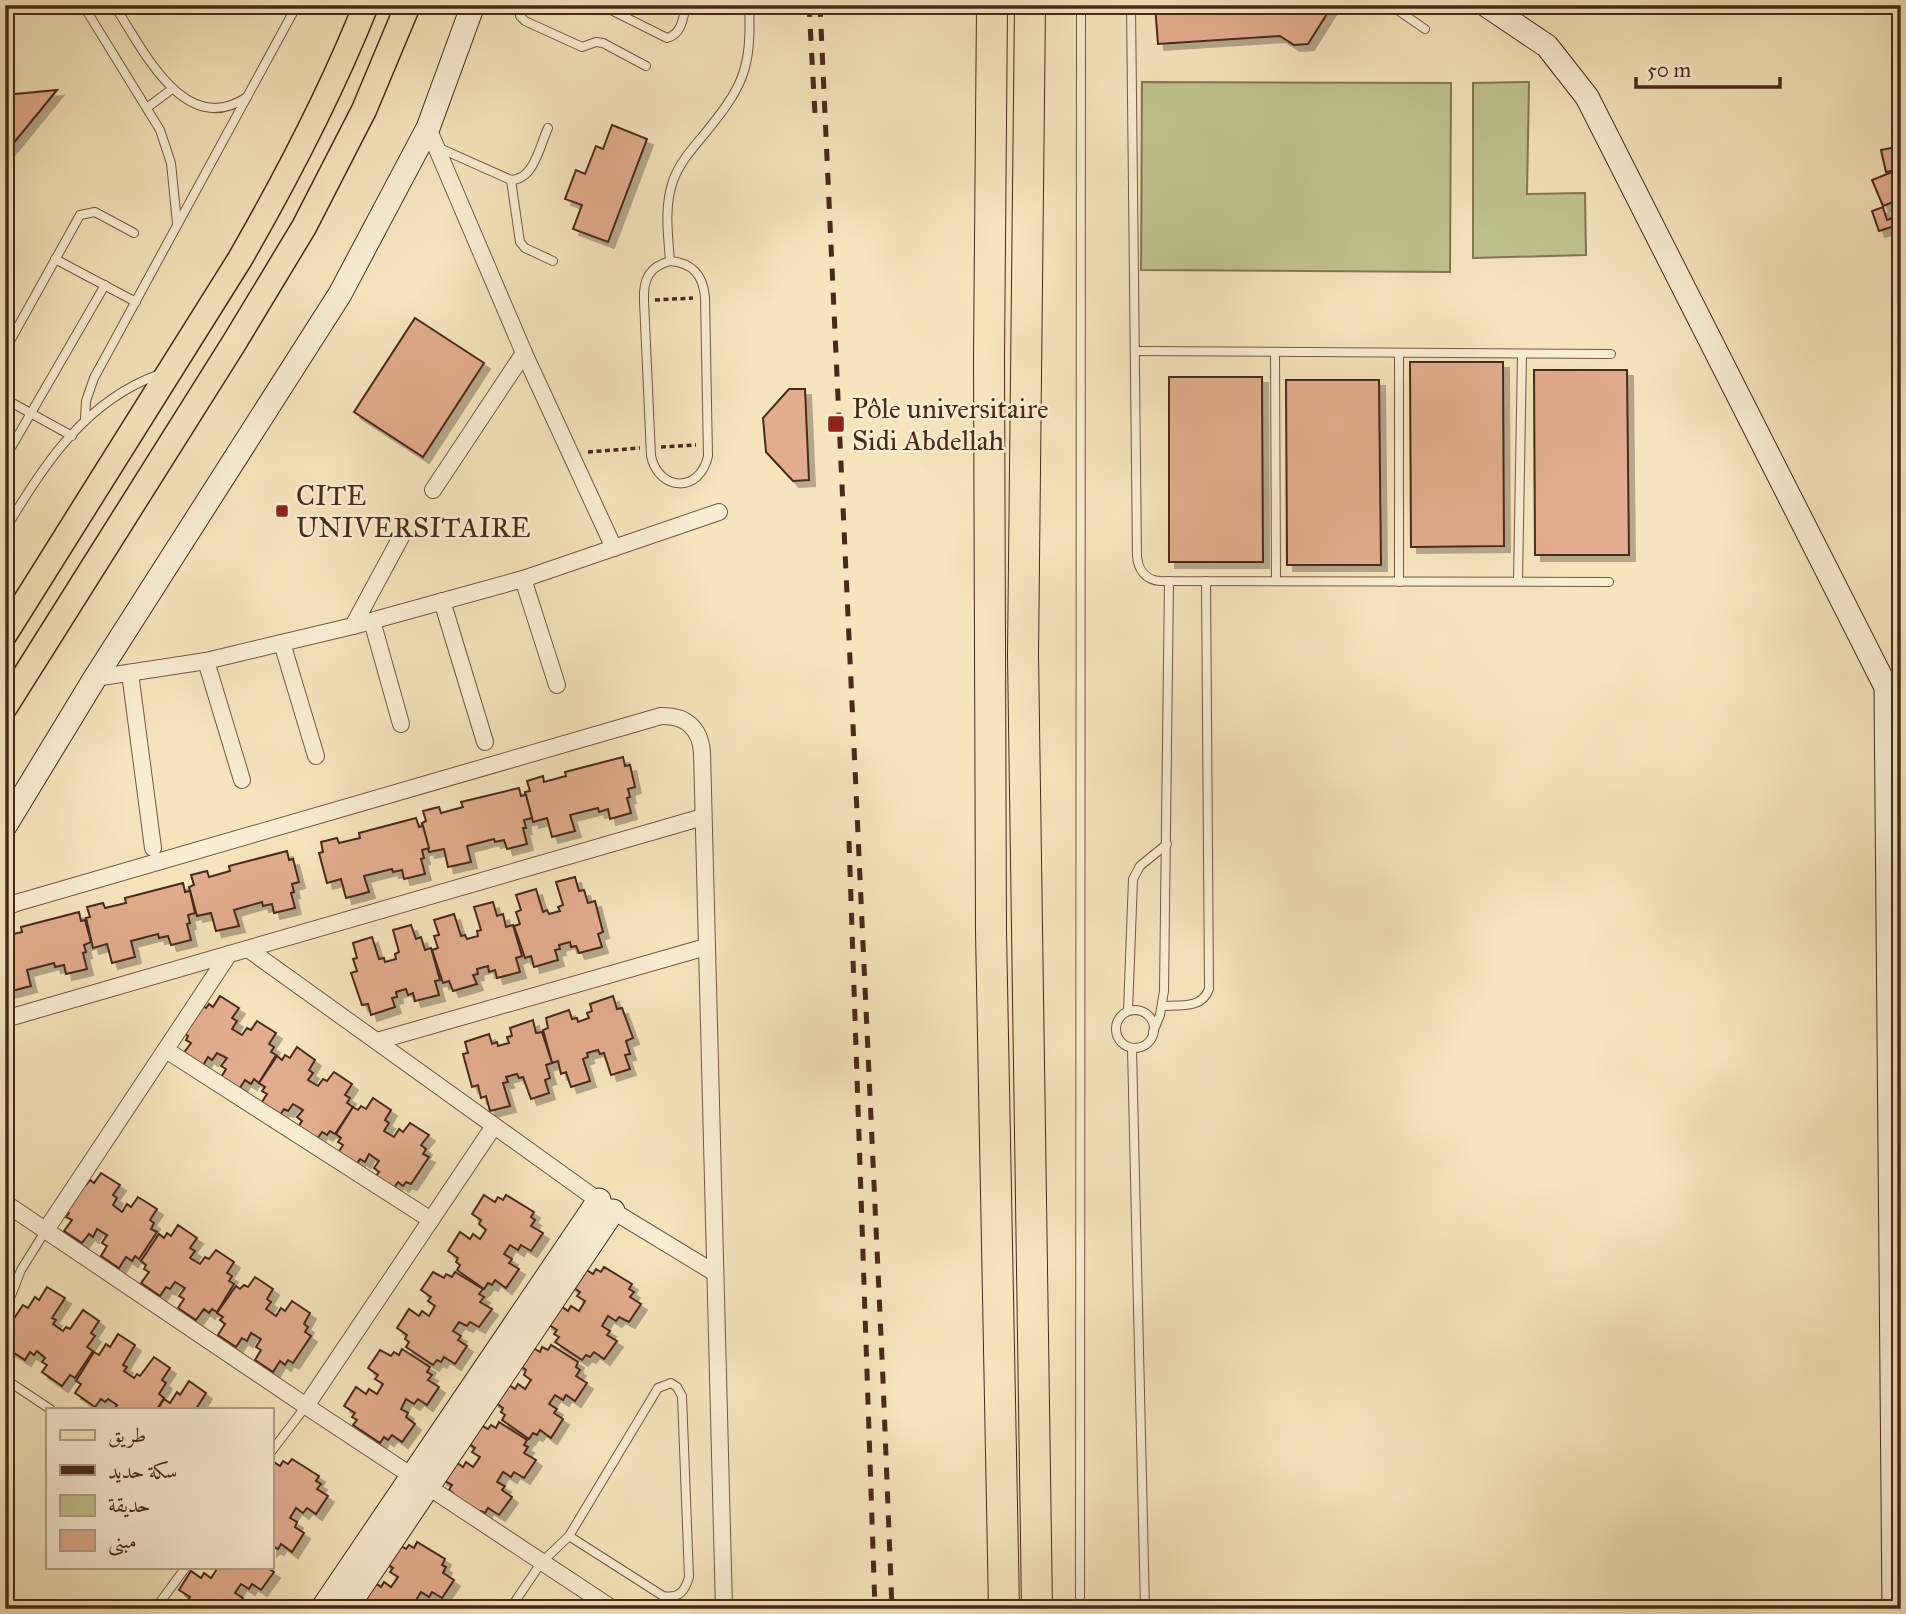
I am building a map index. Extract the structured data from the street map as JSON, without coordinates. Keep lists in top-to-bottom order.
{
  "places": {
    "transit": ["Pôle universitaire Sidi Abdellah", "CITE UNIVERSITAIRE"]
  },
  "legend": [
    "طريق",
    "سكة حديد",
    "حديقة",
    "مبنى"
  ],
  "scale_bar": "50 m"
}
